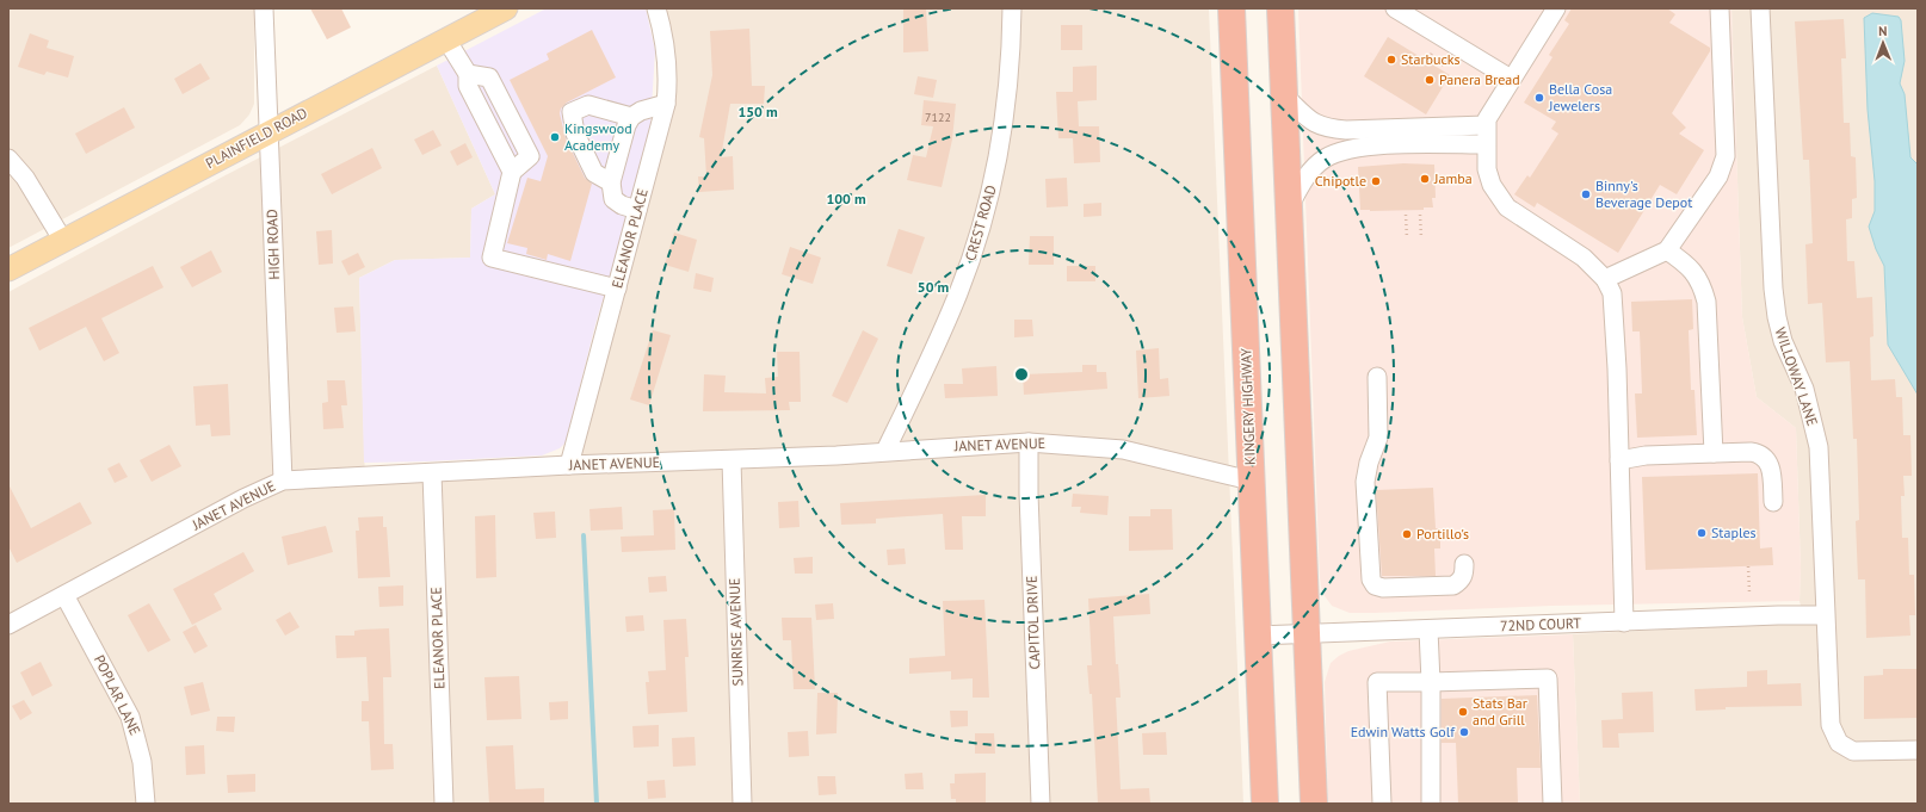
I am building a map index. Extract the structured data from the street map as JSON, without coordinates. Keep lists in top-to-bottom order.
{
  "streets": {
    "highway": ["KINGERY HIGHWAY"],
    "main road": ["PLAINFIELD ROAD"],
    "street": [
      "CREST ROAD",
      "ELEANOR PLACE",
      "HIGH ROAD",
      "WILLOWAY LANE",
      "JANET AVENUE",
      "CAPITOL DRIVE",
      "72ND COURT",
      "SUNRISE AVENUE",
      "POPLAR LANE"
    ]
  },
  "crossings": [
    ["PLAINFIELD ROAD", "HIGH ROAD"],
    ["CREST ROAD", "JANET AVENUE"],
    ["ELEANOR PLACE", "JANET AVENUE"],
    ["HIGH ROAD", "JANET AVENUE"],
    ["WILLOWAY LANE", "72ND COURT"],
    ["KINGERY HIGHWAY", "JANET AVENUE"],
    ["KINGERY HIGHWAY", "72ND COURT"],
    ["JANET AVENUE", "CAPITOL DRIVE"],
    ["JANET AVENUE", "SUNRISE AVENUE"],
    ["JANET AVENUE", "POPLAR LANE"]
  ],
  "places": [
    "Starbucks",
    "Panera Bread",
    "Bella Cosa Jewelers",
    "Kingswood Academy",
    "Jamba",
    "Chipotle",
    "Binny's Beverage Depot",
    "Staples",
    "Portillo's",
    "Stats Bar and Grill",
    "Edwin Watts Golf"
  ],
  "house_numbers": ["7122"],
  "north": "top",
  "rings": ["150 m", "100 m", "50 m"]
}
